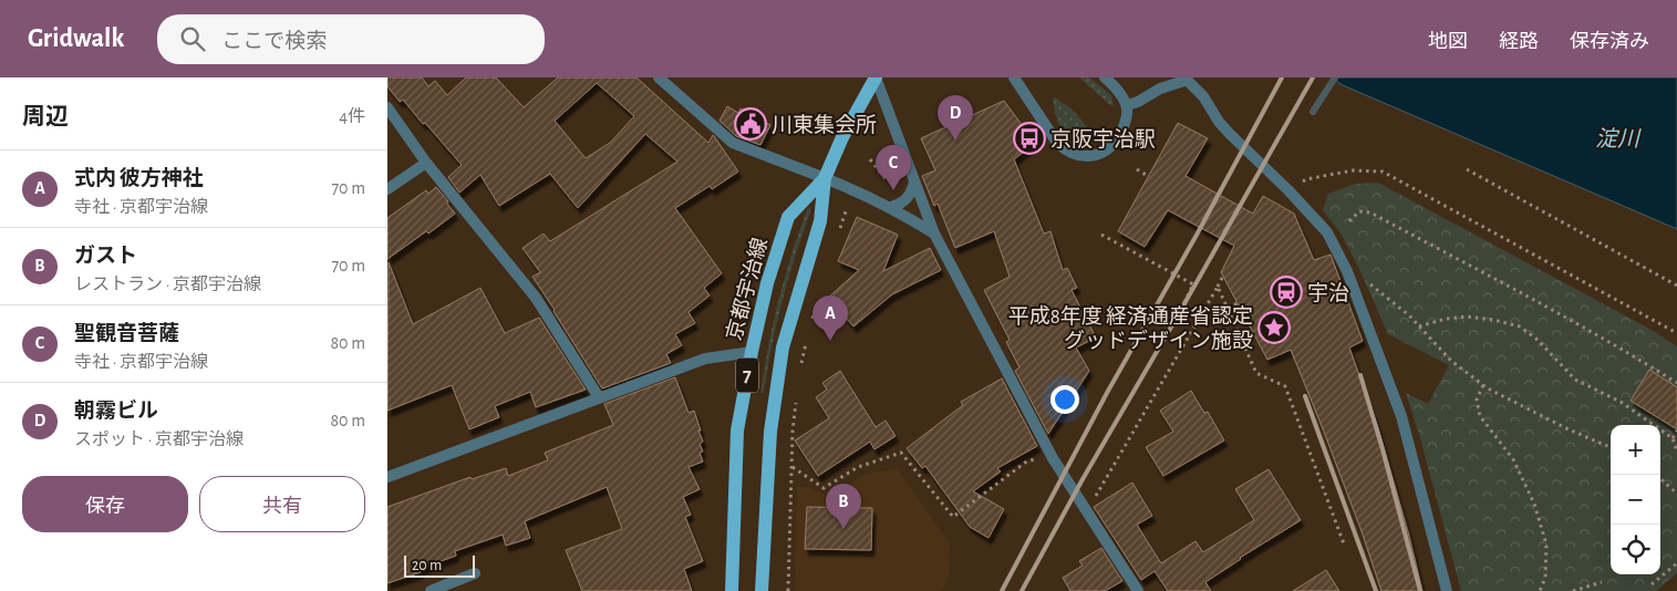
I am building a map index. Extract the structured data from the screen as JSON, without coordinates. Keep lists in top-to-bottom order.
{
  "streets": {
    "main road": ["京都宇治線", "7"]
  },
  "water": ["淀川"],
  "places": {
    "public building": ["川東集会所"],
    "bus stop": ["京阪宇治駅"],
    "station": ["宇治"],
    "place": ["平成8年度 経済通産省認定 グッドデザイン施設"]
  },
  "scale_bar": "20 m",
  "page": {
    "header": "Gridwalk",
    "search": "ここで検索",
    "nav": ["地図", "経路", "保存済み"],
    "heading": ["周辺", "4件"],
    "pins": [
      "D",
      "C",
      "A",
      "B"
    ],
    "list": [
      {
        "mark": "A",
        "name": "式内 彼方神社",
        "note": "寺社 · 京都宇治線",
        "value": "70 m"
      },
      {
        "mark": "B",
        "name": "ガスト",
        "note": "レストラン · 京都宇治線",
        "value": "70 m"
      },
      {
        "mark": "C",
        "name": "聖観音菩薩",
        "note": "寺社 · 京都宇治線",
        "value": "80 m"
      },
      {
        "mark": "D",
        "name": "朝霧ビル",
        "note": "スポット · 京都宇治線",
        "value": "80 m"
      }
    ],
    "map_buttons": ["+", "−"],
    "buttons": ["保存", "共有"],
    "scale": "20 m"
  }
}
